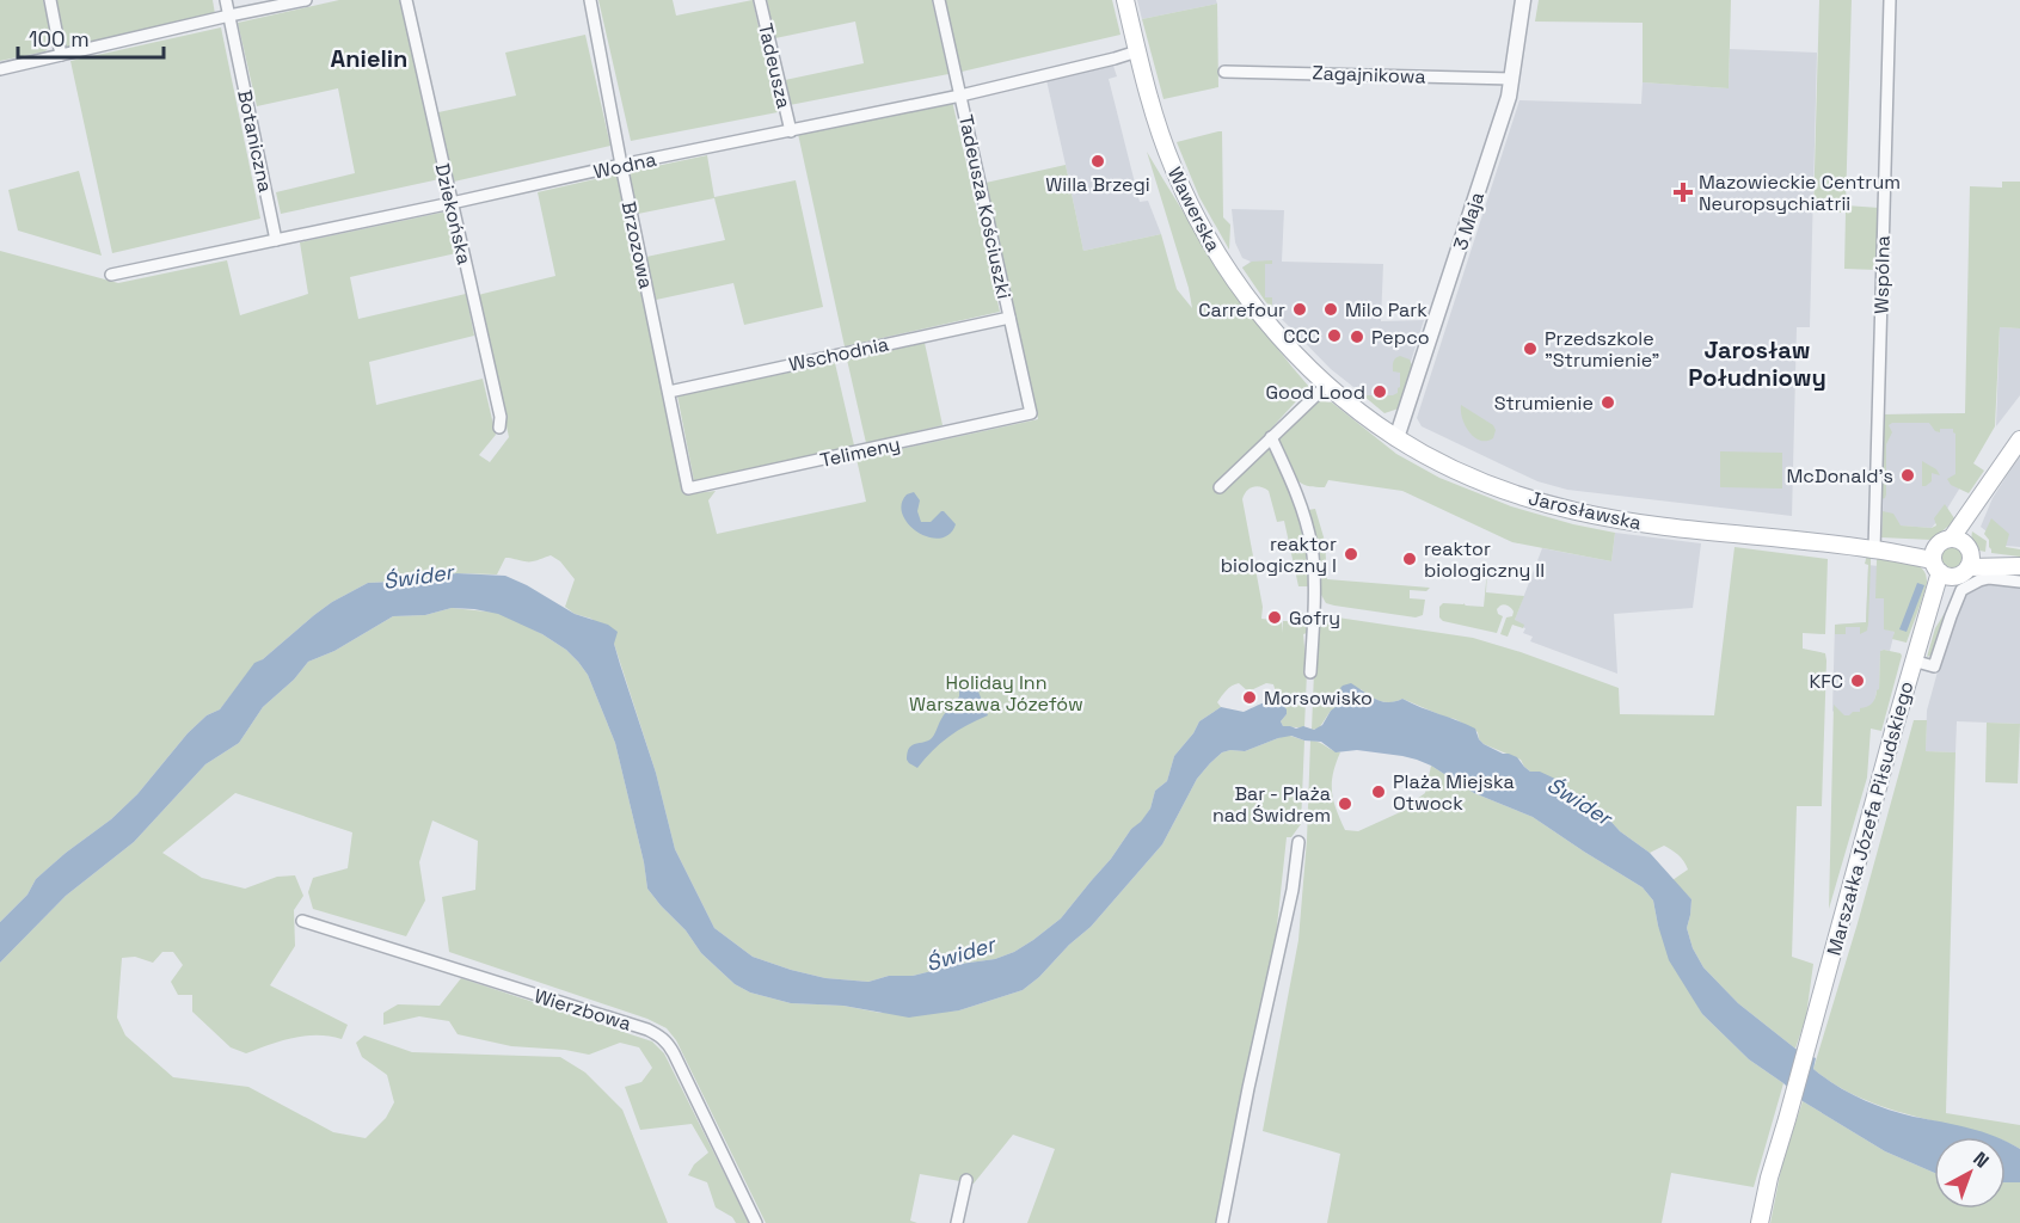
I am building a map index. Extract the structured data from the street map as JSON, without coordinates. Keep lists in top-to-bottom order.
{
  "streets": {
    "main road": ["Wawerska", "Jarosławska", "Marszałka Józefa Piłsudskiego"],
    "street": [
      "Tadeusza",
      "Zagajnikowa",
      "Botaniczna",
      "Wodna",
      "Tadeusza Kościuszki",
      "Dziekońska",
      "3 Maja",
      "Brzozowa",
      "Wspólna",
      "Wschodnia",
      "Telimeny",
      "Wierzbowa"
    ]
  },
  "crossings": [
    ["Tadeusza", "Wodna"],
    ["Zagajnikowa", "3 Maja"],
    ["Botaniczna", "Wodna"],
    ["Wodna", "Tadeusza Kościuszki"],
    ["Wodna", "Wawerska"],
    ["Wodna", "Dziekońska"],
    ["Wodna", "Brzozowa"],
    ["Tadeusza Kościuszki", "Wschodnia"],
    ["Tadeusza Kościuszki", "Telimeny"],
    ["Wawerska", "Jarosławska"],
    ["3 Maja", "Jarosławska"],
    ["Brzozowa", "Wschodnia"],
    ["Brzozowa", "Telimeny"],
    ["Wspólna", "Jarosławska"],
    ["Jarosławska", "Marszałka Józefa Piłsudskiego"]
  ],
  "districts": ["Anielin", "Jarosław Południowy"],
  "water": ["Świder"],
  "parks": ["Holiday Inn Warszawa Józefów"],
  "places": {
    "other": [
      "Willa Brzegi",
      "Carrefour",
      "Milo Park",
      "CCC",
      "Pepco",
      "Przedszkole \"Strumienie\"",
      "Good Lood",
      "Strumienie",
      "McDonald's",
      "reaktor biologiczny I",
      "reaktor biologiczny II",
      "Gofry",
      "KFC",
      "Morsowisko",
      "Plaża Miejska Otwock",
      "Bar - Plaża nad Świdrem"
    ],
    "health": ["Mazowieckie Centrum Neuropsychiatrii"]
  },
  "scale_bar": "100 m",
  "north": "top right"
}
